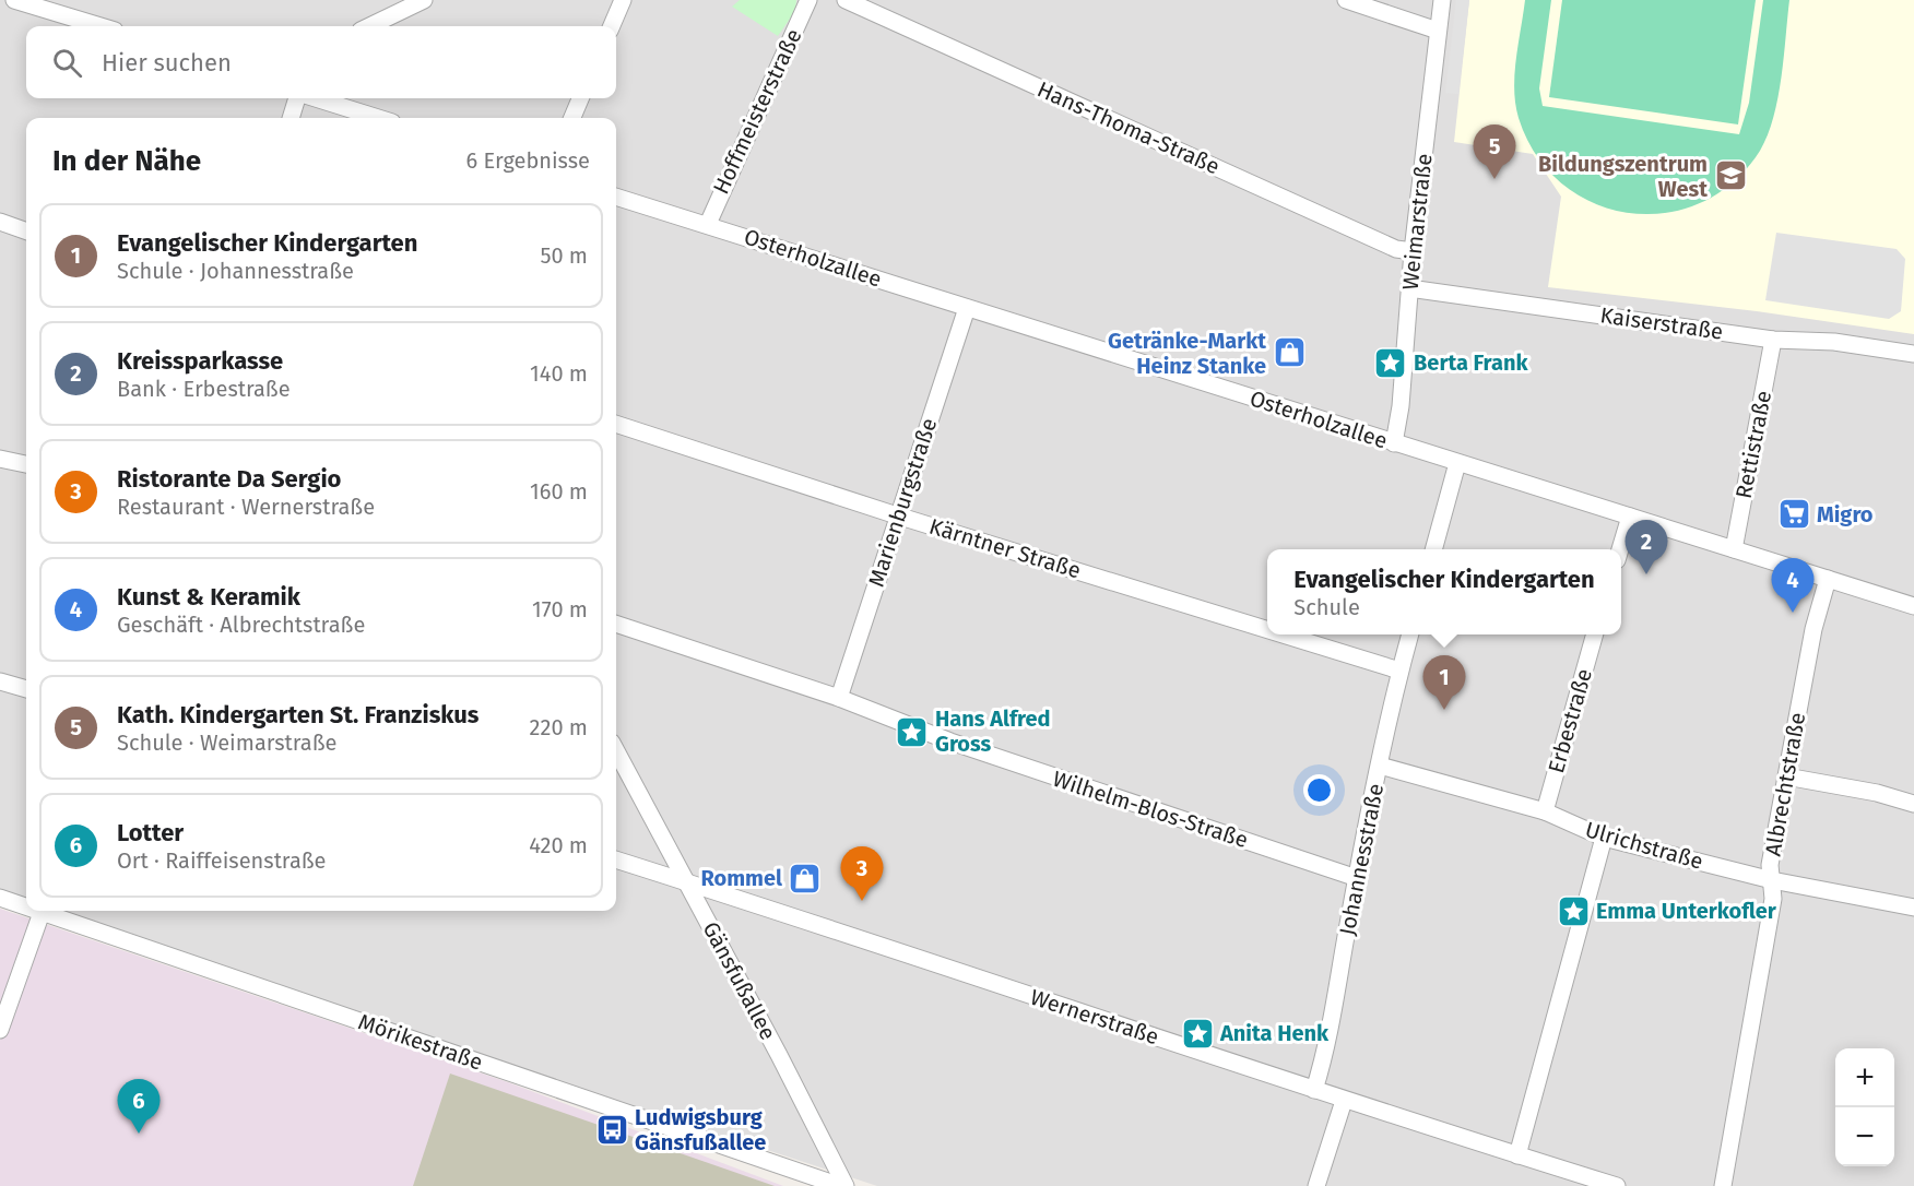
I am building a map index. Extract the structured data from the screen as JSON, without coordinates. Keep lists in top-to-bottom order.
{
  "streets": {
    "street": [
      "Hoffmeisterstraße",
      "Hans-Thoma-Straße",
      "Weimarstraße",
      "Osterholzallee",
      "Kaiserstraße",
      "Rettistraße",
      "Marienburgstraße",
      "Kärntner Straße",
      "Erbestraße",
      "Albrechtstraße",
      "Wilhelm-Blos-Straße",
      "Ulrichstraße",
      "Johannesstraße",
      "Gänsfußallee",
      "Wernerstraße",
      "Mörikestraße"
    ]
  },
  "crossings": [
    ["Hoffmeisterstraße", "Osterholzallee"],
    ["Hans-Thoma-Straße", "Weimarstraße"],
    ["Weimarstraße", "Osterholzallee"],
    ["Weimarstraße", "Kaiserstraße"],
    ["Osterholzallee", "Rettistraße"],
    ["Osterholzallee", "Marienburgstraße"],
    ["Osterholzallee", "Albrechtstraße"],
    ["Kaiserstraße", "Rettistraße"],
    ["Marienburgstraße", "Kärntner Straße"],
    ["Marienburgstraße", "Wilhelm-Blos-Straße"],
    ["Kärntner Straße", "Johannesstraße"],
    ["Erbestraße", "Ulrichstraße"],
    ["Albrechtstraße", "Ulrichstraße"],
    ["Wilhelm-Blos-Straße", "Johannesstraße"],
    ["Ulrichstraße", "Johannesstraße"],
    ["Johannesstraße", "Wernerstraße"],
    ["Gänsfußallee", "Wernerstraße"]
  ],
  "places": {
    "school or university": ["Bildungszentrum West"],
    "shop": ["Getränke-Markt Heinz Stanke", "Rommel"],
    "place": [
      "Berta Frank",
      "Hans Alfred Gross",
      "Emma Unterkofler",
      "Anita Henk"
    ],
    "supermarket": ["Migro"],
    "bus stop": ["Ludwigsburg Gänsfußallee"]
  },
  "page": {
    "search": "Hier suchen",
    "heading": ["In der Nähe", "6 Ergebnisse"],
    "pins": [
      "5",
      "2",
      "4",
      "1",
      "3",
      "6"
    ],
    "list": [
      {
        "mark": "1",
        "name": "Evangelischer Kindergarten",
        "note": "Schule · Johannesstraße",
        "value": "50 m"
      },
      {
        "mark": "2",
        "name": "Kreissparkasse",
        "note": "Bank · Erbestraße",
        "value": "140 m"
      },
      {
        "mark": "3",
        "name": "Ristorante Da Sergio",
        "note": "Restaurant · Wernerstraße",
        "value": "160 m"
      },
      {
        "mark": "4",
        "name": "Kunst & Keramik",
        "note": "Geschäft · Albrechtstraße",
        "value": "170 m"
      },
      {
        "mark": "5",
        "name": "Kath. Kindergarten St. Franziskus",
        "note": "Schule · Weimarstraße",
        "value": "220 m"
      },
      {
        "mark": "6",
        "name": "Lotter",
        "note": "Ort · Raiffeisenstraße",
        "value": "420 m"
      }
    ],
    "popup": ["Evangelischer Kindergarten", "Schule"],
    "map_buttons": ["+", "−"]
  }
}
